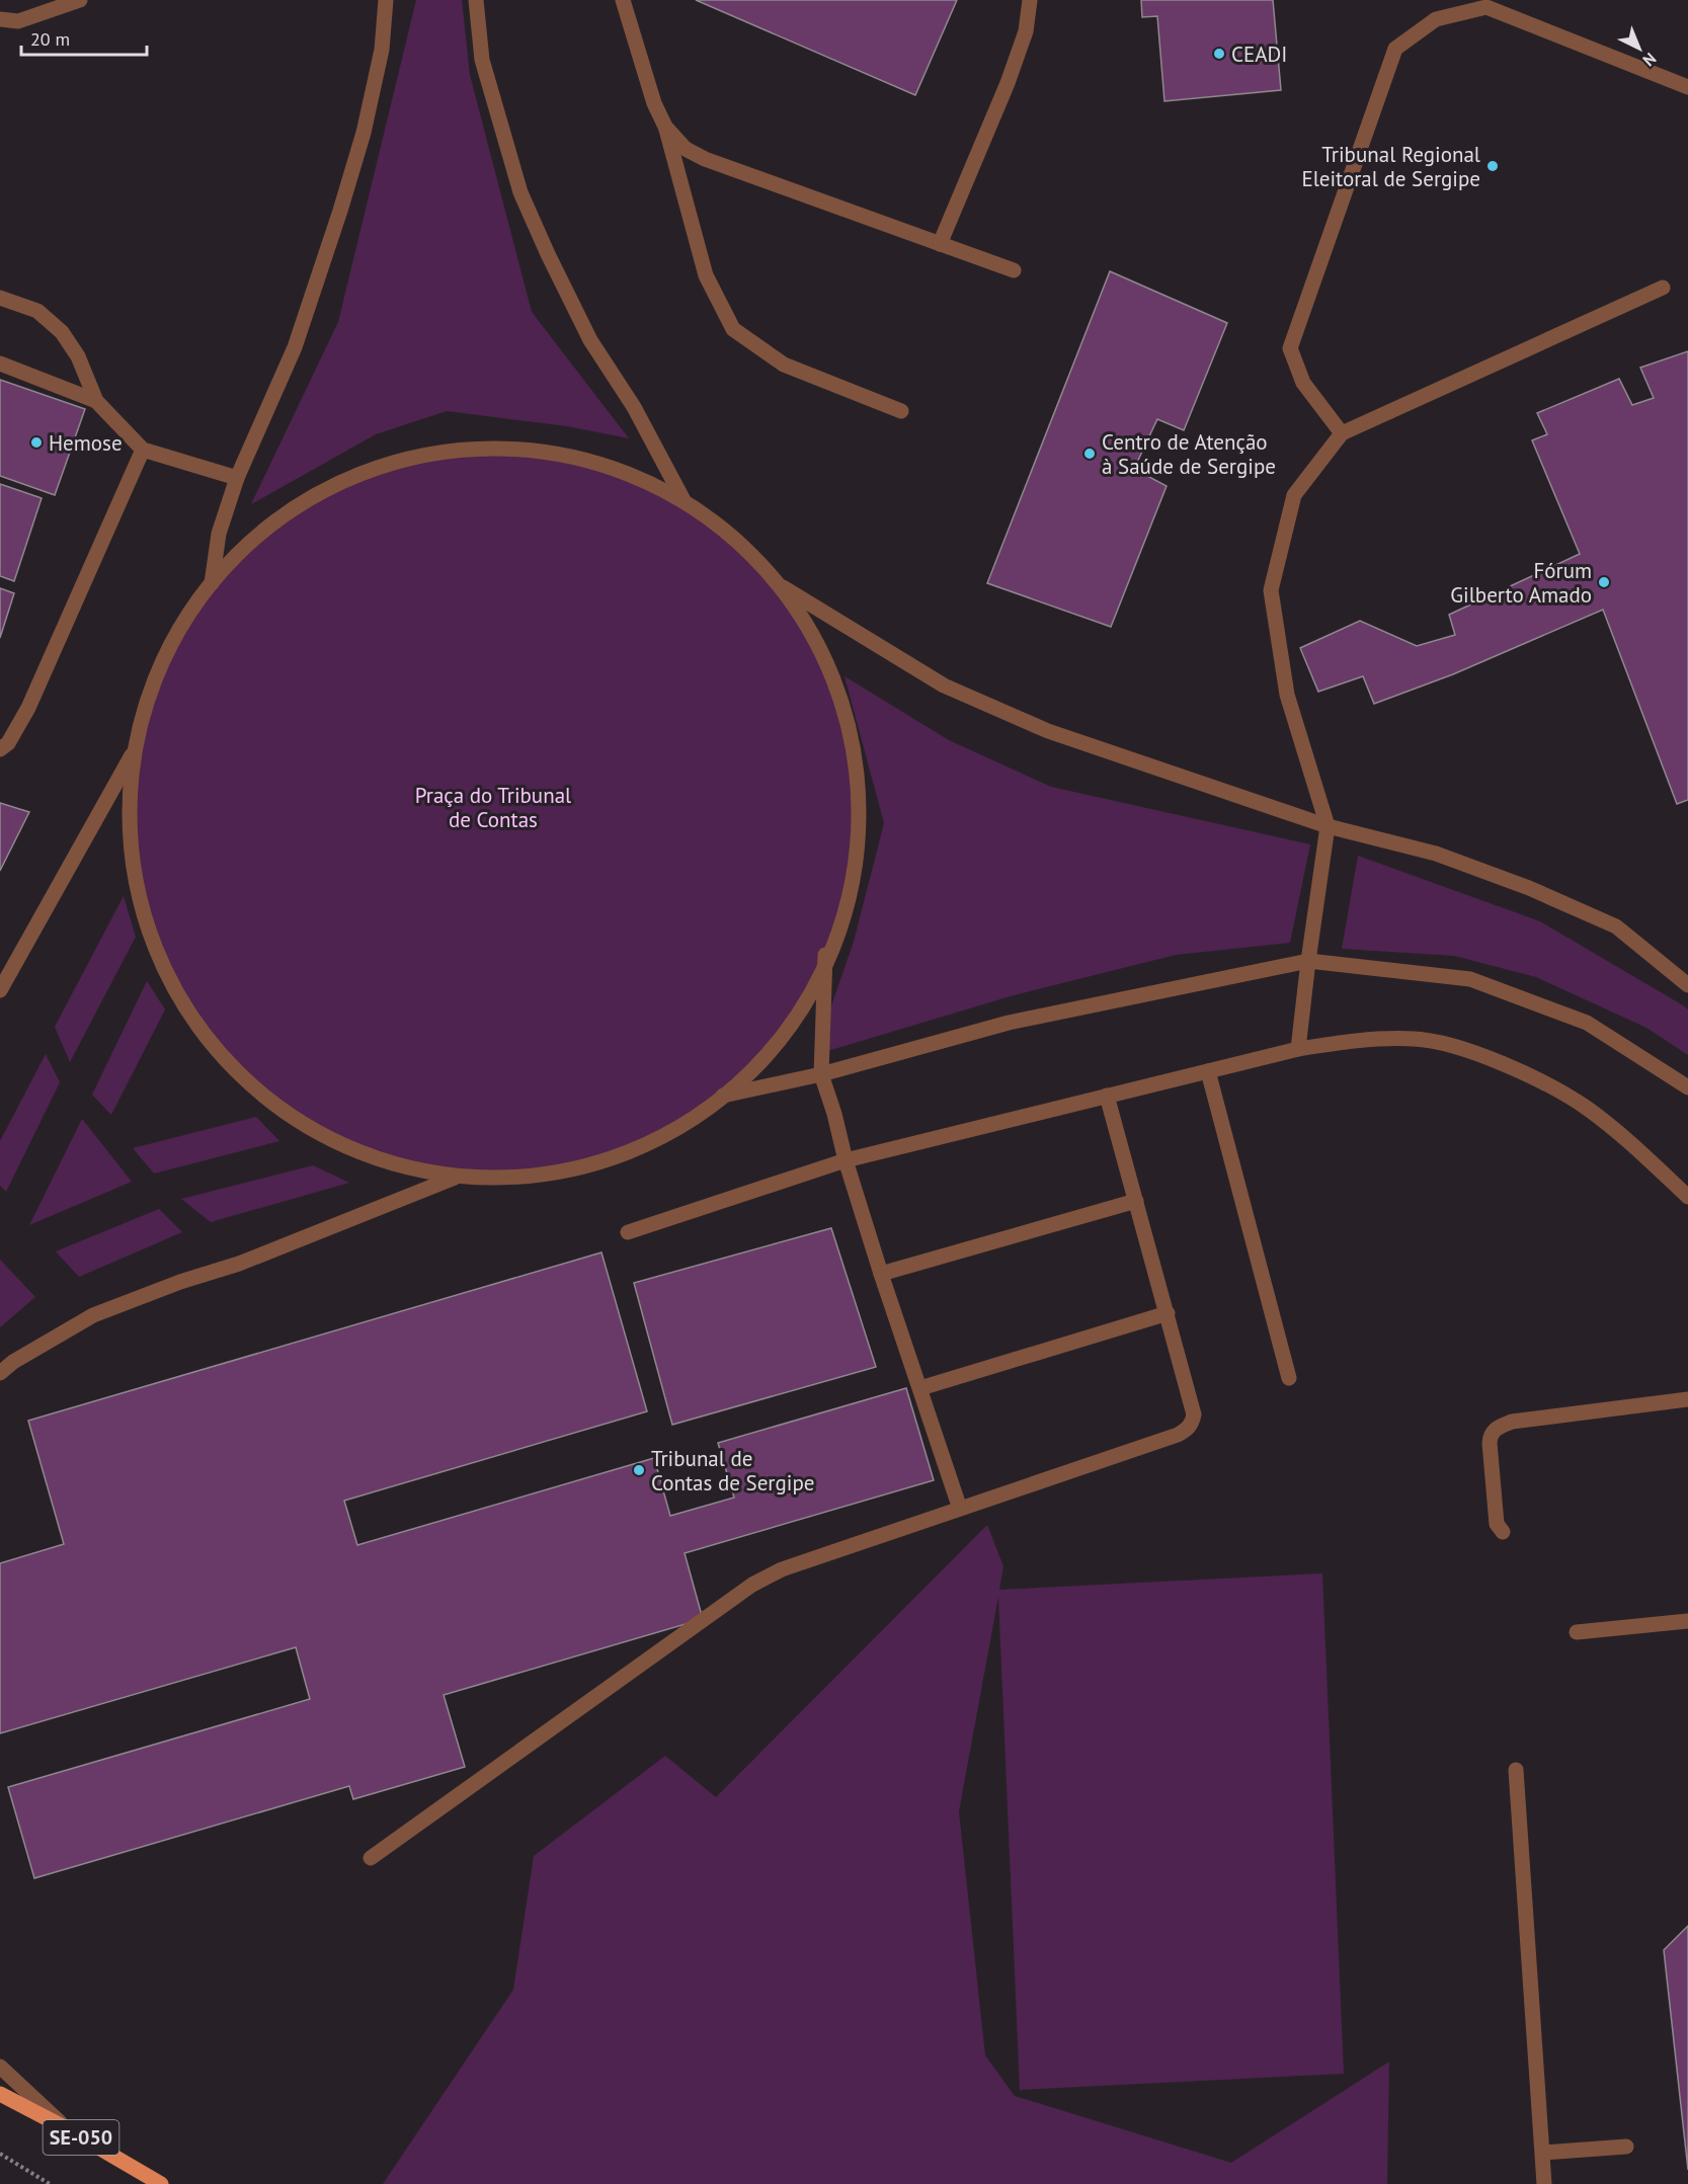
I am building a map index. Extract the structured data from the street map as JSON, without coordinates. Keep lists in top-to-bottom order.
{
  "streets": {
    "main road": ["SE-050"]
  },
  "parks": ["Praça do Tribunal de Contas"],
  "places": [
    "CEADI",
    "Tribunal Regional Eleitoral de Sergipe",
    "Hemose",
    "Centro de Atenção à Saúde de Sergipe",
    "Fórum Gilberto Amado",
    "Tribunal de Contas de Sergipe"
  ],
  "scale_bar": "20 m",
  "north": "bottom right"
}
